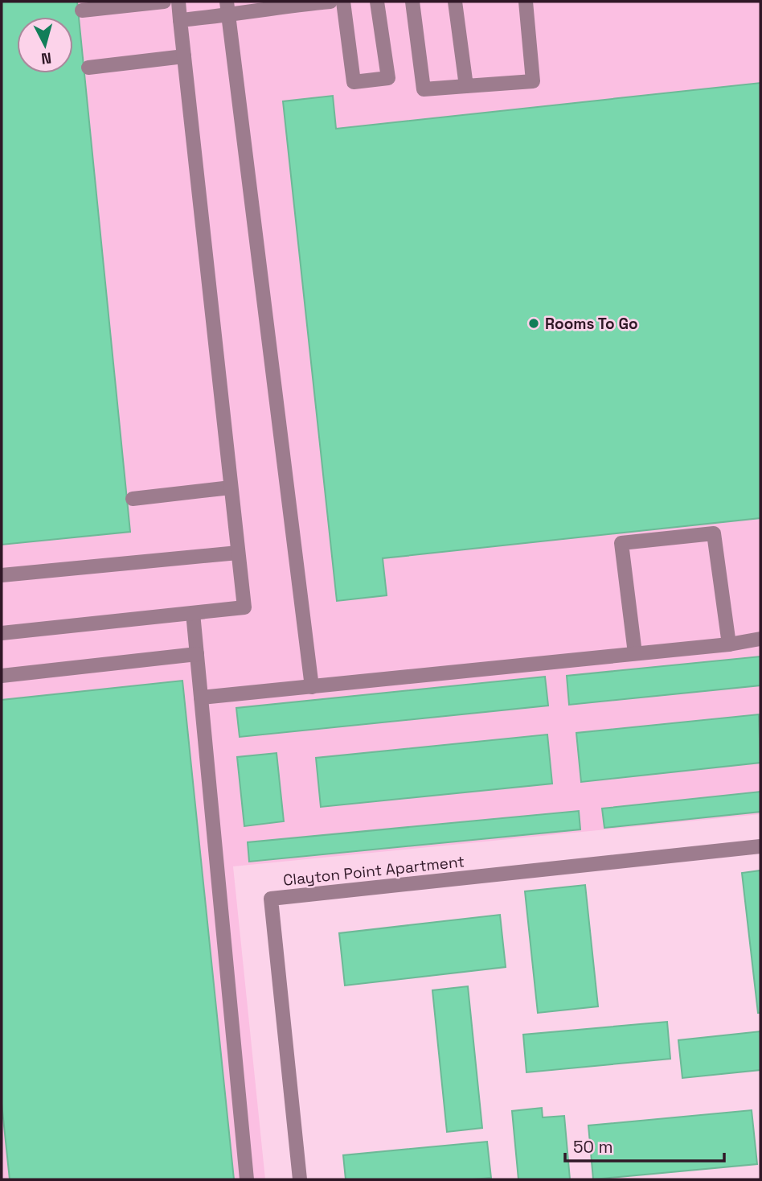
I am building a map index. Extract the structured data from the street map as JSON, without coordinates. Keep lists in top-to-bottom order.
{
  "streets": {
    "lane": ["Clayton Point Apartment"]
  },
  "places": ["Rooms To Go"],
  "scale_bar": "50 m",
  "north": "bottom"
}
